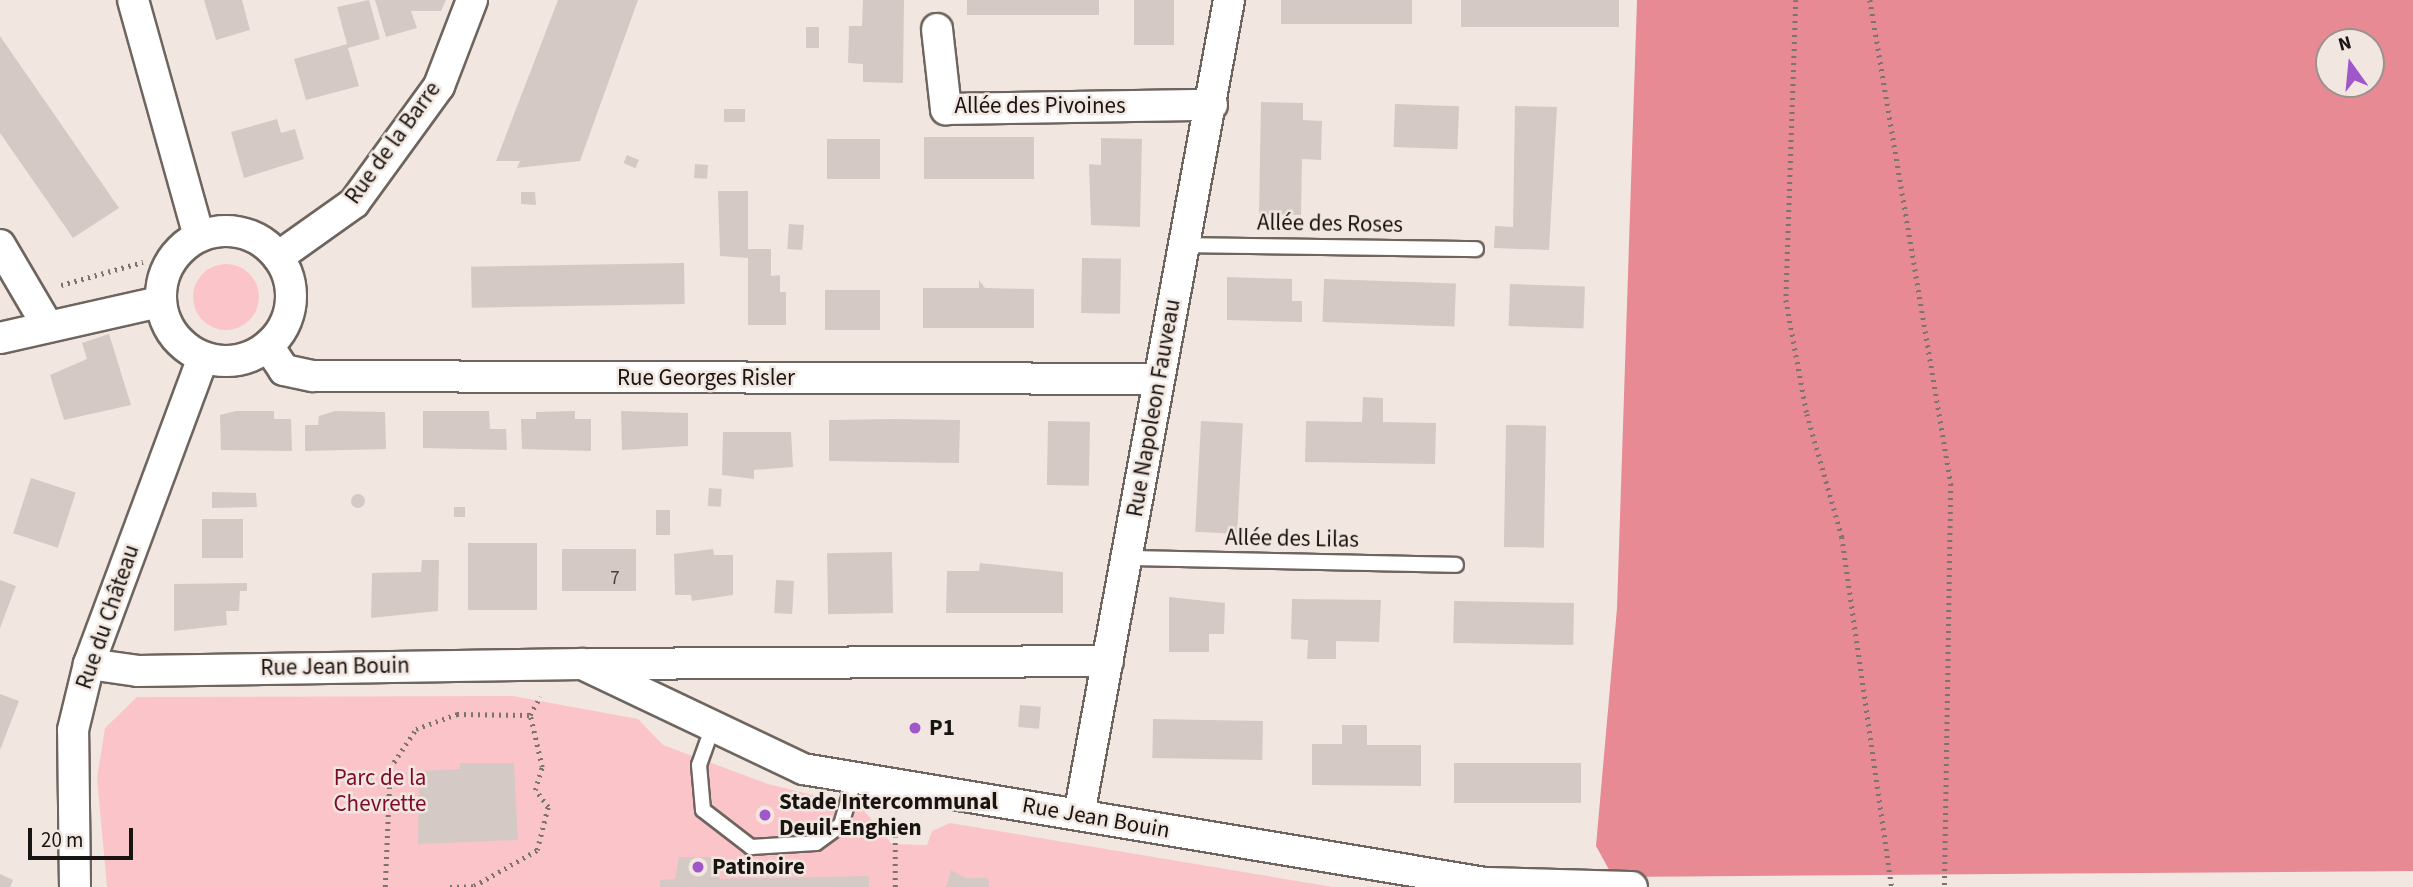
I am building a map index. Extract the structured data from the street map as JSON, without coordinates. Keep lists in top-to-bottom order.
{
  "streets": {
    "street": [
      "Allée des Pivoines",
      "Rue de la Barre",
      "Rue Georges Risler",
      "Rue Napoleon Fauveau",
      "Rue du Château",
      "Rue Jean Bouin"
    ],
    "lane": ["Allée des Roses", "Allée des Lilas"]
  },
  "crossings": [
    ["Allée des Pivoines", "Rue Napoleon Fauveau"],
    ["Rue de la Barre", "Rue Georges Risler"],
    ["Rue de la Barre", "Rue du Château"],
    ["Allée des Roses", "Rue Napoleon Fauveau"],
    ["Rue Georges Risler", "Rue Napoleon Fauveau"],
    ["Rue Georges Risler", "Rue du Château"],
    ["Rue Napoleon Fauveau", "Allée des Lilas"],
    ["Rue Napoleon Fauveau", "Rue Jean Bouin"],
    ["Rue du Château", "Rue Jean Bouin"]
  ],
  "parks": ["Parc de la Chevrette"],
  "places": ["P1", "Stade Intercommunal Deuil-Enghien", "Patinoire"],
  "house_numbers": ["7"],
  "scale_bar": "20 m",
  "north": "top"
}
